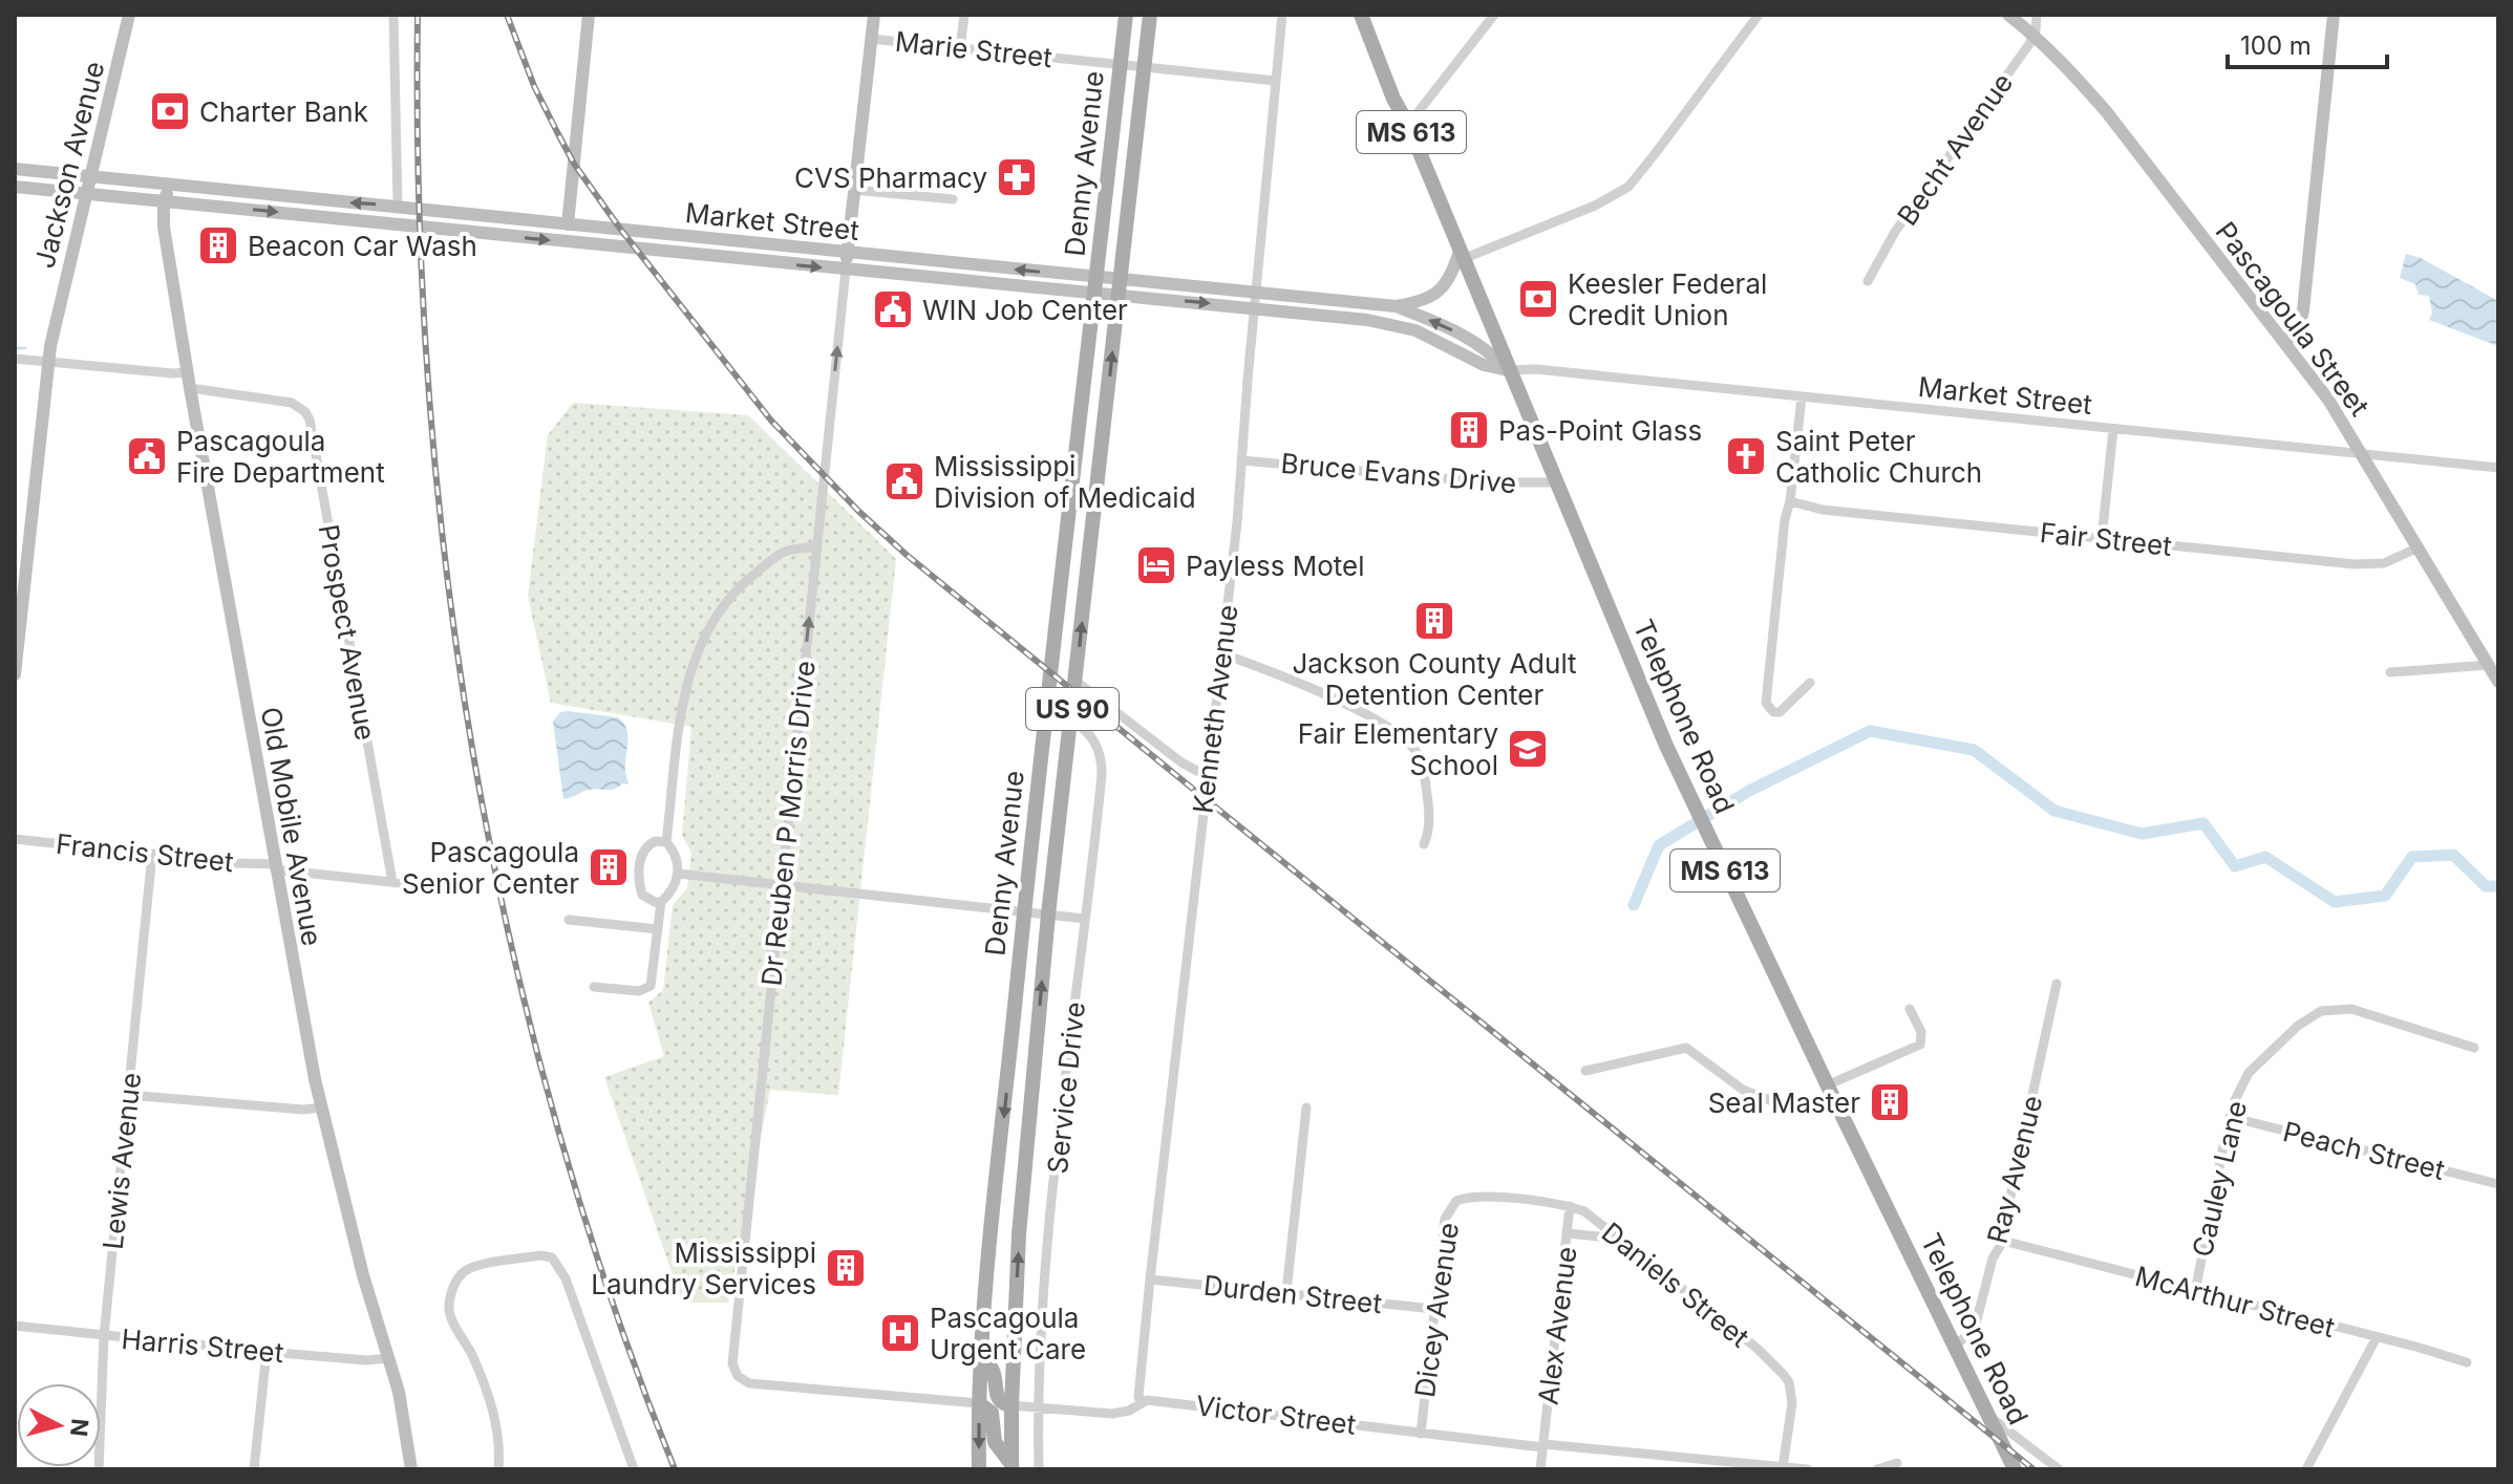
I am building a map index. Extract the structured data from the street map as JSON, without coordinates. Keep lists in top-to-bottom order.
{
  "streets": {
    "main road": [
      "MS 613",
      "Denny Avenue",
      "Jackson Avenue",
      "Market Street",
      "Pascagoula Street",
      "US 90",
      "Telephone Road",
      "Old Mobile Avenue"
    ],
    "street": [
      "Marie Street",
      "Becht Avenue",
      "Bruce Evans Drive",
      "Fair Street",
      "Prospect Avenue",
      "Kenneth Avenue",
      "Dr Reuben P Morris Drive",
      "Francis Street",
      "Service Drive",
      "Peach Street",
      "Lewis Avenue",
      "Ray Avenue",
      "Cauley Lane",
      "Daniels Street",
      "Durden Street",
      "McArthur Street",
      "Dicey Avenue",
      "Alex Avenue",
      "Harris Street",
      "Victor Street"
    ]
  },
  "crossings": [
    ["Marie Street", "Denny Avenue"],
    ["Marie Street", "Kenneth Avenue"],
    ["Becht Avenue", "Pascagoula Street"],
    ["Denny Avenue", "Market Street"],
    ["Denny Avenue", "Dr Reuben P Morris Drive"],
    ["Denny Avenue", "Service Drive"],
    ["Denny Avenue", "Victor Street"],
    ["Jackson Avenue", "Market Street"],
    ["Market Street", "Pascagoula Street"],
    ["Market Street", "Kenneth Avenue"],
    ["Market Street", "Telephone Road"],
    ["Market Street", "Dr Reuben P Morris Drive"],
    ["Market Street", "Old Mobile Avenue"],
    ["Pascagoula Street", "Fair Street"],
    ["Bruce Evans Drive", "Kenneth Avenue"],
    ["Bruce Evans Drive", "Telephone Road"],
    ["Prospect Avenue", "Old Mobile Avenue"],
    ["Prospect Avenue", "Francis Street"],
    ["Kenneth Avenue", "Durden Street"],
    ["Kenneth Avenue", "Victor Street"],
    ["Telephone Road", "Ray Avenue"],
    ["Old Mobile Avenue", "Francis Street"],
    ["Old Mobile Avenue", "Harris Street"],
    ["Francis Street", "Lewis Avenue"],
    ["Service Drive", "Victor Street"],
    ["Peach Street", "Cauley Lane"],
    ["Lewis Avenue", "Harris Street"],
    ["Ray Avenue", "McArthur Street"],
    ["Cauley Lane", "McArthur Street"],
    ["Daniels Street", "Dicey Avenue"],
    ["Daniels Street", "Alex Avenue"],
    ["Daniels Street", "Victor Street"],
    ["Durden Street", "Dicey Avenue"],
    ["Dicey Avenue", "Victor Street"],
    ["Alex Avenue", "Victor Street"]
  ],
  "one_way": ["Dr Reuben P Morris Drive"],
  "places": {
    "bank": ["Charter Bank", "Keesler Federal Credit Union"],
    "pharmacy": ["CVS Pharmacy"],
    "building": [
      "Beacon Car Wash",
      "Pas-Point Glass",
      "Jackson County Adult Detention Center",
      "Pascagoula Senior Center",
      "Seal Master",
      "Mississippi Laundry Services"
    ],
    "public building": ["WIN Job Center", "Pascagoula Fire Department", "Mississippi Division of Medicaid"],
    "church": ["Saint Peter Catholic Church"],
    "hotel": ["Payless Motel"],
    "school or university": ["Fair Elementary School"],
    "hospital": ["Pascagoula Urgent Care"]
  },
  "scale_bar": "100 m",
  "north": "right"
}
